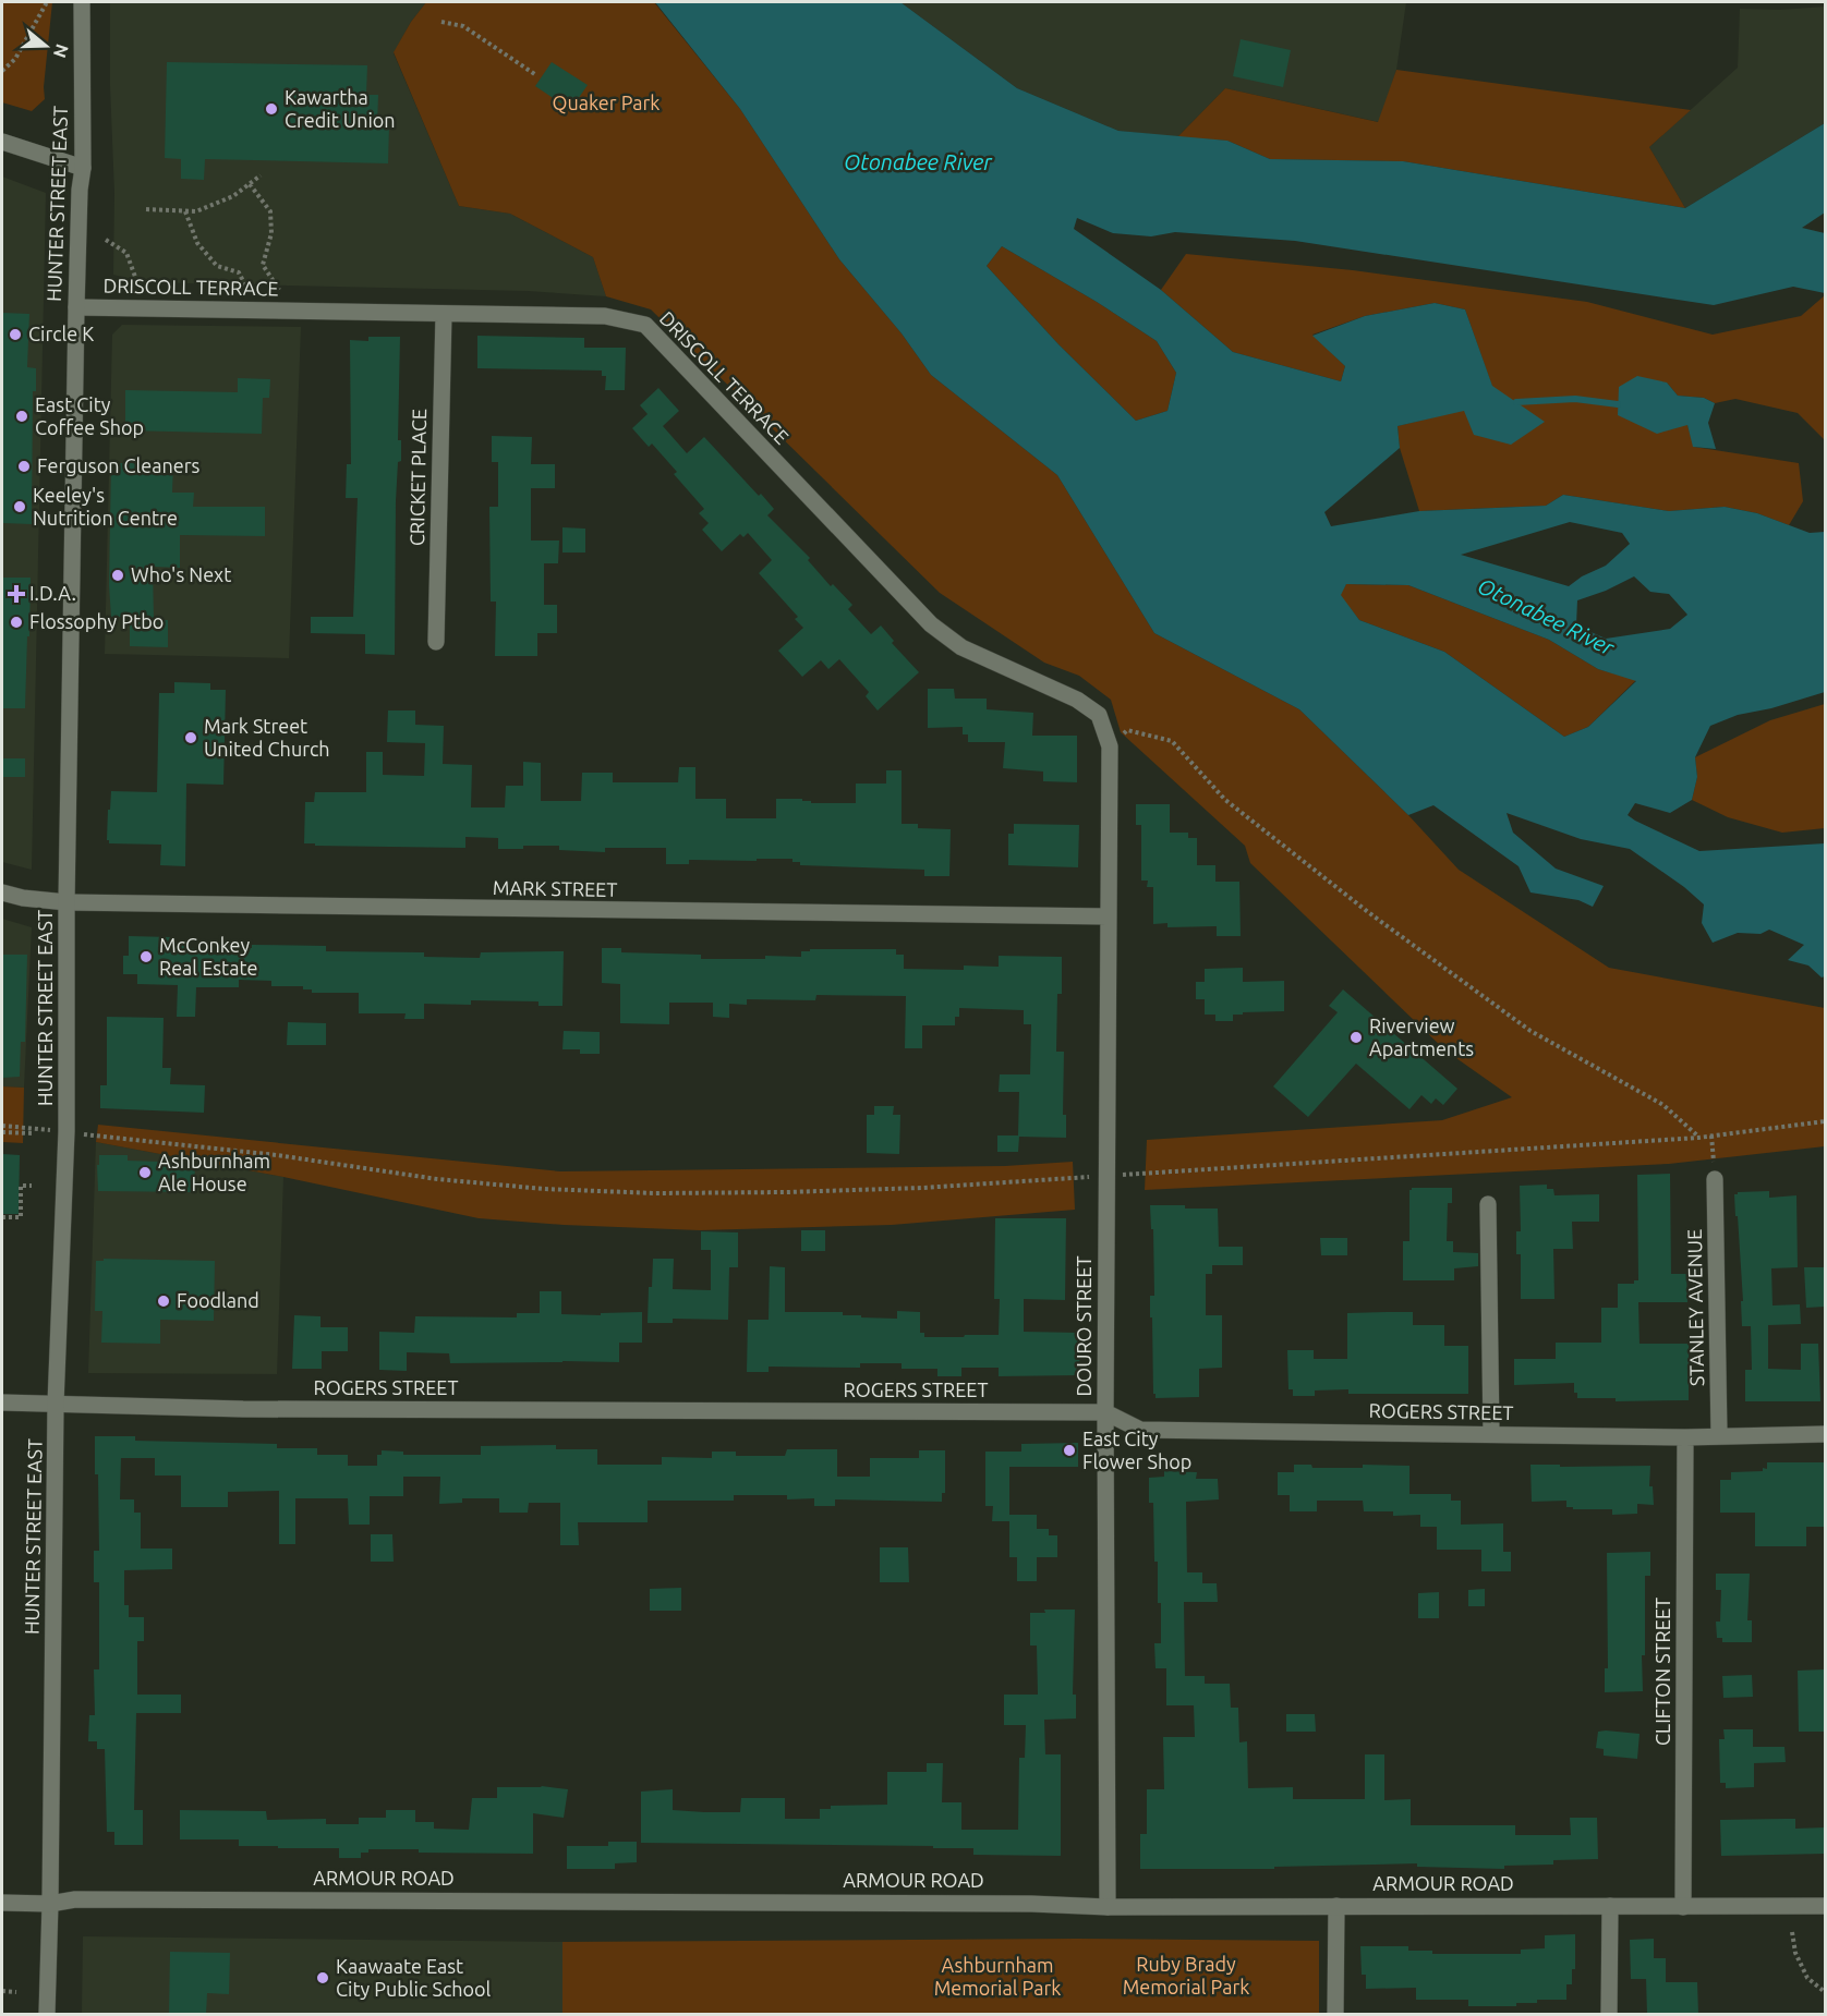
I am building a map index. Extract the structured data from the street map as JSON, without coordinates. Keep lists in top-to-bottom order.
{
  "streets": {
    "street": [
      "HUNTER STREET EAST",
      "DRISCOLL TERRACE",
      "CRICKET PLACE",
      "MARK STREET",
      "STANLEY AVENUE",
      "DOURO STREET",
      "ROGERS STREET",
      "CLIFTON STREET",
      "ARMOUR ROAD"
    ]
  },
  "crossings": [
    ["HUNTER STREET EAST", "DRISCOLL TERRACE"],
    ["HUNTER STREET EAST", "MARK STREET"],
    ["HUNTER STREET EAST", "ROGERS STREET"],
    ["HUNTER STREET EAST", "ARMOUR ROAD"],
    ["DRISCOLL TERRACE", "CRICKET PLACE"],
    ["DRISCOLL TERRACE", "DOURO STREET"],
    ["MARK STREET", "DOURO STREET"],
    ["STANLEY AVENUE", "ROGERS STREET"],
    ["DOURO STREET", "ROGERS STREET"],
    ["DOURO STREET", "ARMOUR ROAD"],
    ["ROGERS STREET", "CLIFTON STREET"],
    ["CLIFTON STREET", "ARMOUR ROAD"]
  ],
  "water": ["Otonabee River"],
  "parks": ["Quaker Park", "Ruby Brady Memorial Park", "Ashburnham Memorial Park"],
  "places": {
    "other": [
      "Kawartha Credit Union",
      "Circle K",
      "East City Coffee Shop",
      "Ferguson Cleaners",
      "Keeley's Nutrition Centre",
      "Who's Next",
      "Flossophy Ptbo",
      "Mark Street United Church",
      "McConkey Real Estate",
      "Riverview Apartments",
      "Ashburnham Ale House",
      "Foodland",
      "East City Flower Shop",
      "Kaawaate East City Public School"
    ],
    "health": ["I.D.A."]
  },
  "north": "right"
}
